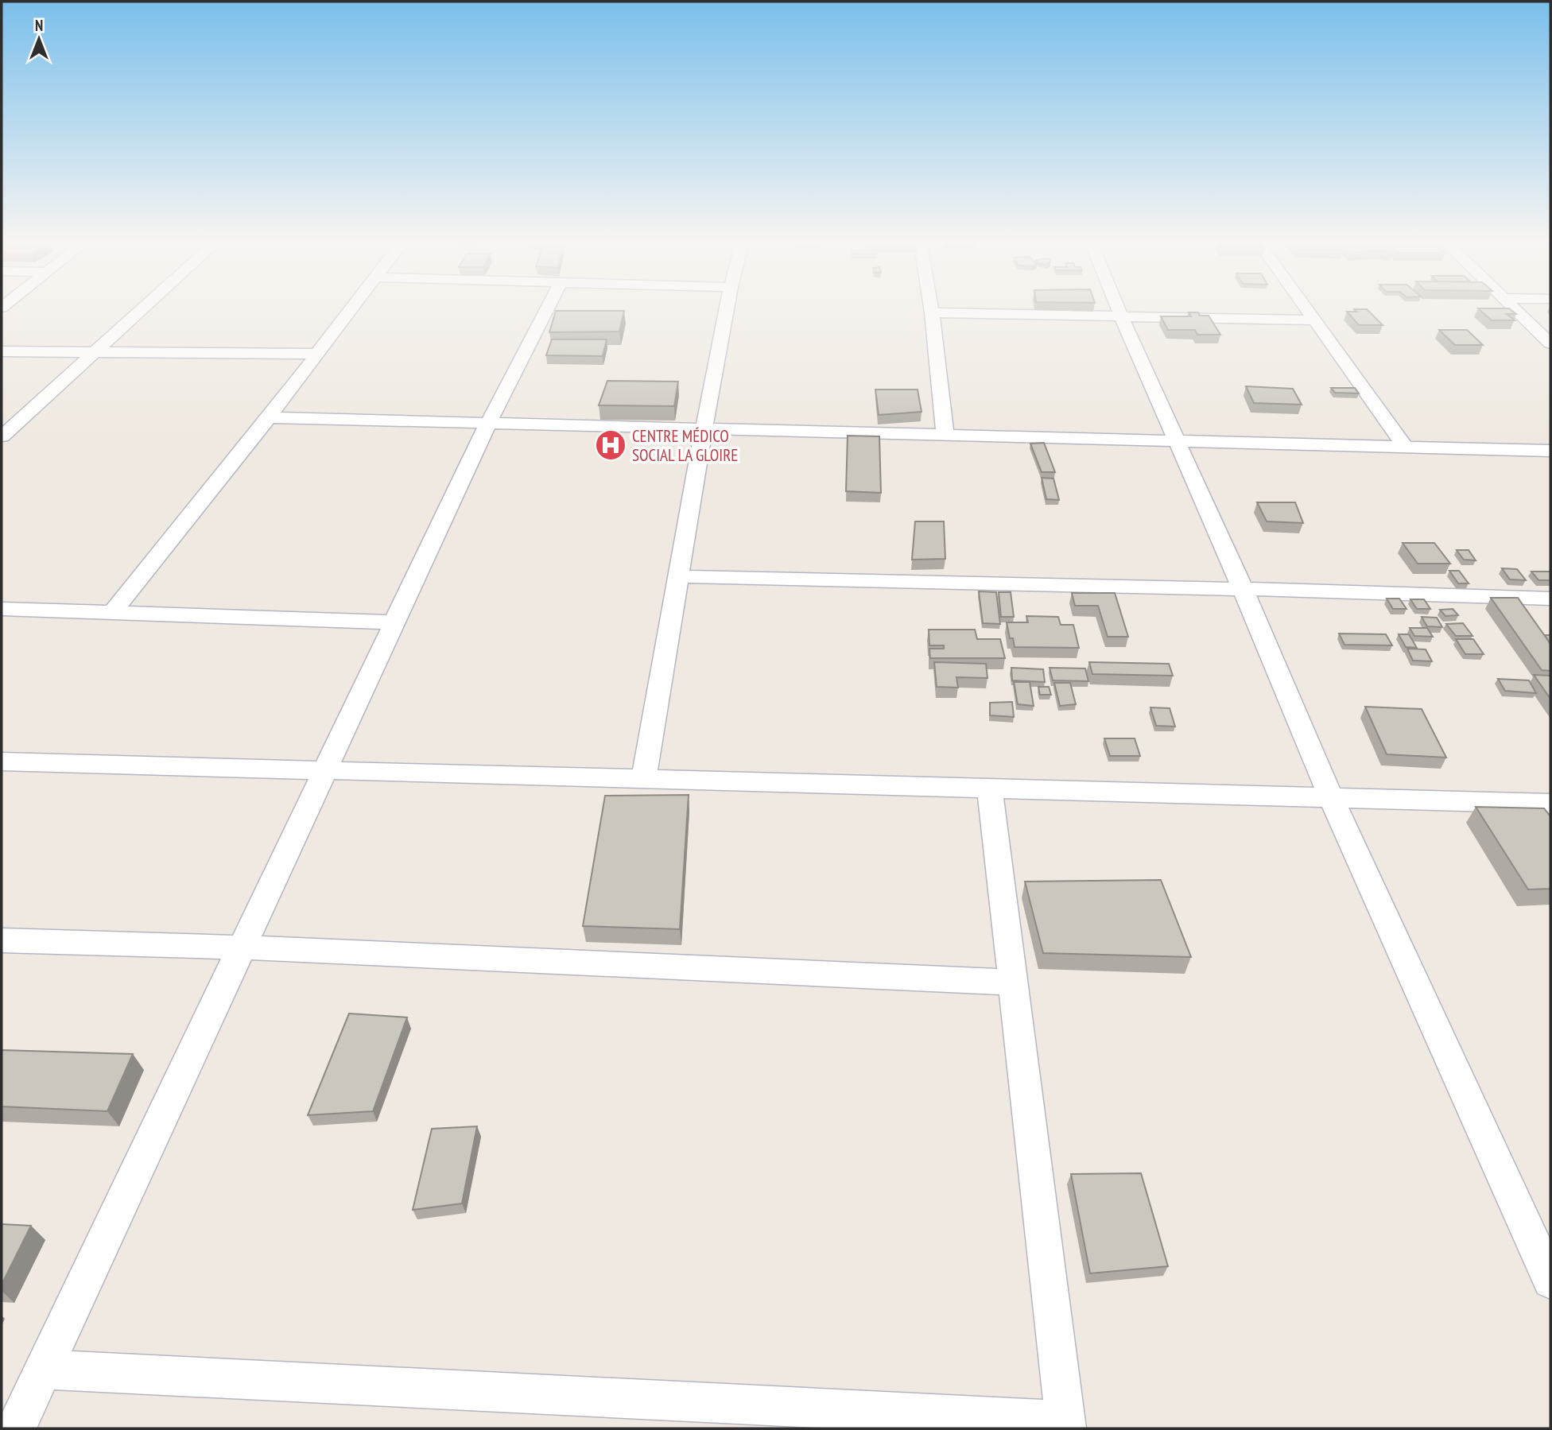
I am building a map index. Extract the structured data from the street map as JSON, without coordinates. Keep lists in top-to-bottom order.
{
  "places": {
    "hospital": ["CENTRE MÉDICO SOCIAL LA GLOIRE"]
  },
  "north": "top"
}
